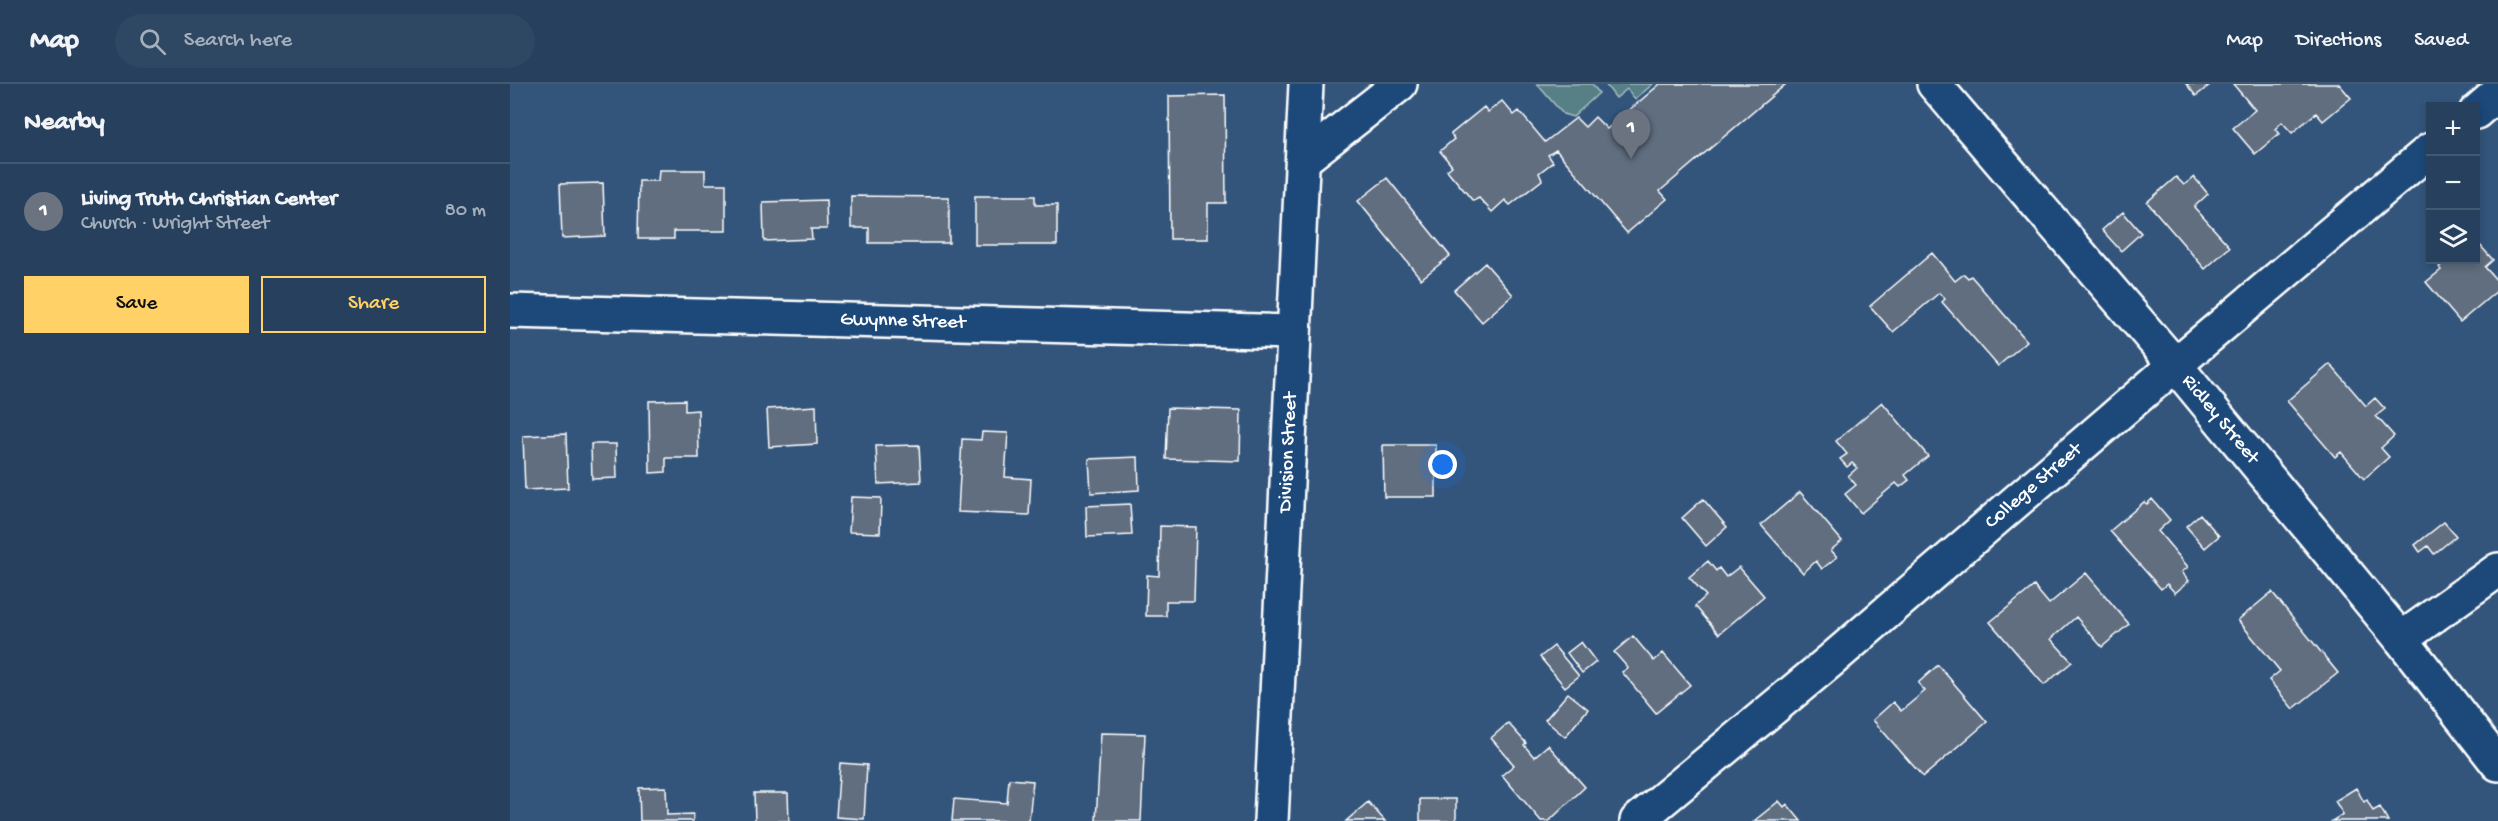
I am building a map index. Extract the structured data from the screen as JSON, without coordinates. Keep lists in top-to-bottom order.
{
  "streets": {
    "street": [
      "Gwynne Street",
      "Ridley Street",
      "Division Street",
      "College Street"
    ]
  },
  "crossings": [
    ["Gwynne Street", "Division Street"],
    ["Ridley Street", "College Street"]
  ],
  "page": {
    "header": "Map",
    "search": "Search here",
    "nav": ["Map", "Directions", "Saved"],
    "heading": "Nearby",
    "map_buttons": ["+", "−"],
    "pins": "1",
    "list": [
      {
        "mark": "1",
        "name": "Living Truth Christian Center",
        "note": "Church · Wright Street",
        "value": "80 m"
      }
    ],
    "buttons": ["Save", "Share"]
  }
}
